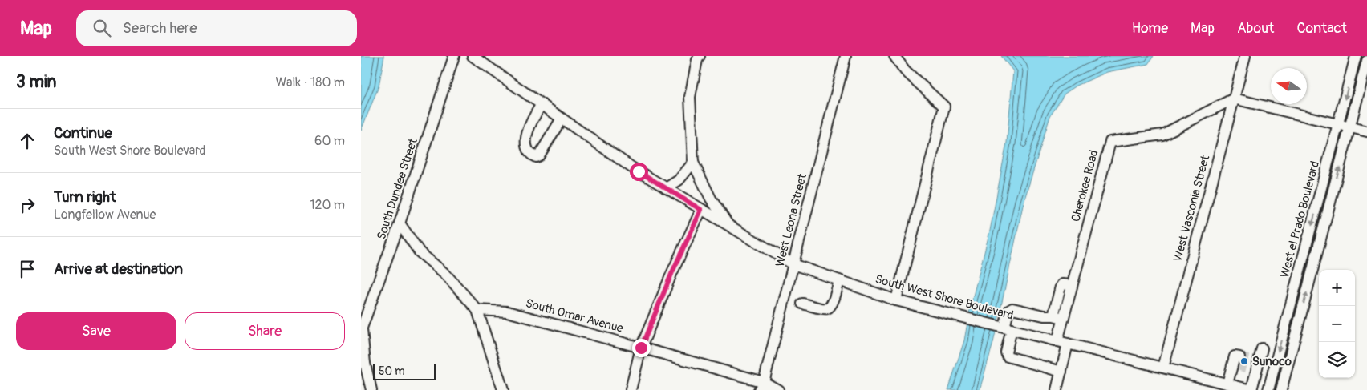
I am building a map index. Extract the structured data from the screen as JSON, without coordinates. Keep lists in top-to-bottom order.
{
  "streets": {
    "street": [
      "Cherokee Road",
      "South Dundee Street",
      "West Vasconia Street",
      "West el Prado Boulevard",
      "West Leona Street",
      "South West Shore Boulevard",
      "South Omar Avenue"
    ]
  },
  "crossings": [
    ["Cherokee Road", "West Vasconia Street"],
    ["Cherokee Road", "South West Shore Boulevard"],
    ["West Vasconia Street", "South West Shore Boulevard"],
    ["West Leona Street", "South West Shore Boulevard"],
    ["West Leona Street", "South Omar Avenue"]
  ],
  "places": ["Sunoco"],
  "scale_bar": "50 m",
  "north": "left",
  "page": {
    "header": "Map",
    "search": "Search here",
    "nav": [
      "Home",
      "Map",
      "About",
      "Contact"
    ],
    "heading": ["3 min", "Walk · 180 m"],
    "list": [
      ["Continue", "South West Shore Boulevard", "60 m"],
      ["Turn right", "Longfellow Avenue", "120 m"],
      "Arrive at destination"
    ],
    "map_buttons": ["+", "−"],
    "buttons": ["Save", "Share"],
    "scale": "50 m"
  }
}
